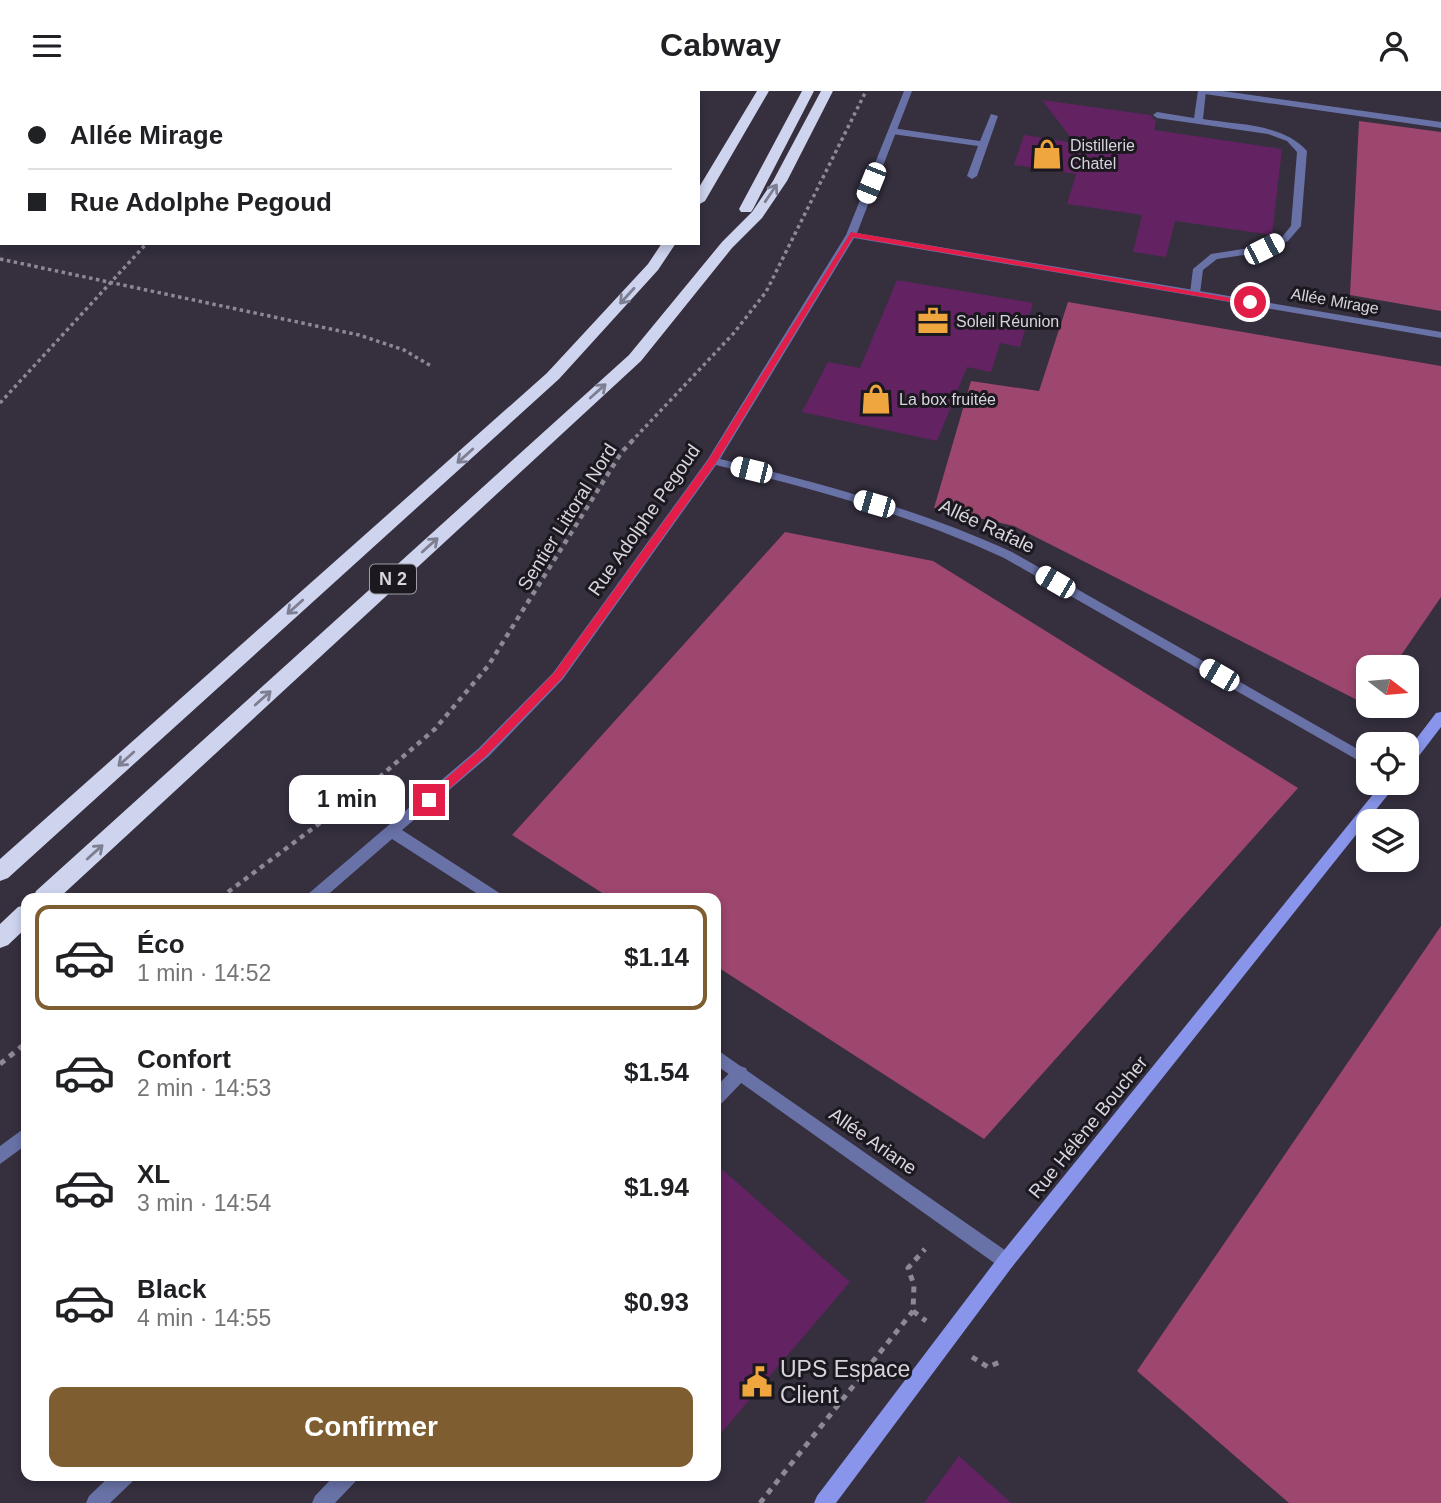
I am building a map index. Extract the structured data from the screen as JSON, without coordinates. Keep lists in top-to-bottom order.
{
  "streets": {
    "highway": ["N 2"],
    "street": [
      "Allée Mirage",
      "Rue Adolphe Pegoud",
      "Allée Rafale",
      "Rue Hélène Boucher",
      "Allée Ariane"
    ],
    "path": ["Sentier Littoral Nord"]
  },
  "crossings": [
    ["Allée Mirage", "Rue Adolphe Pegoud"],
    ["Rue Adolphe Pegoud", "Allée Rafale"],
    ["Rue Hélène Boucher", "Allée Ariane"]
  ],
  "places": {
    "shop": ["Distillerie Chatel", "La box fruitée"],
    "office": ["Soleil Réunion"],
    "public building": ["UPS Espace Client"]
  },
  "north": "right",
  "page": {
    "header": "Cabway",
    "banner": ["Allée Mirage", "Rue Adolphe Pegoud"],
    "bubble": "1 min",
    "list": [
      {
        "name": "Éco",
        "note": "1 min · 14:52",
        "value": "$1.14"
      },
      {
        "name": "Confort",
        "note": "2 min · 14:53",
        "value": "$1.54"
      },
      {
        "name": "XL",
        "note": "3 min · 14:54",
        "value": "$1.94"
      },
      {
        "name": "Black",
        "note": "4 min · 14:55",
        "value": "$0.93"
      }
    ],
    "buttons": "Confirmer"
  }
}
